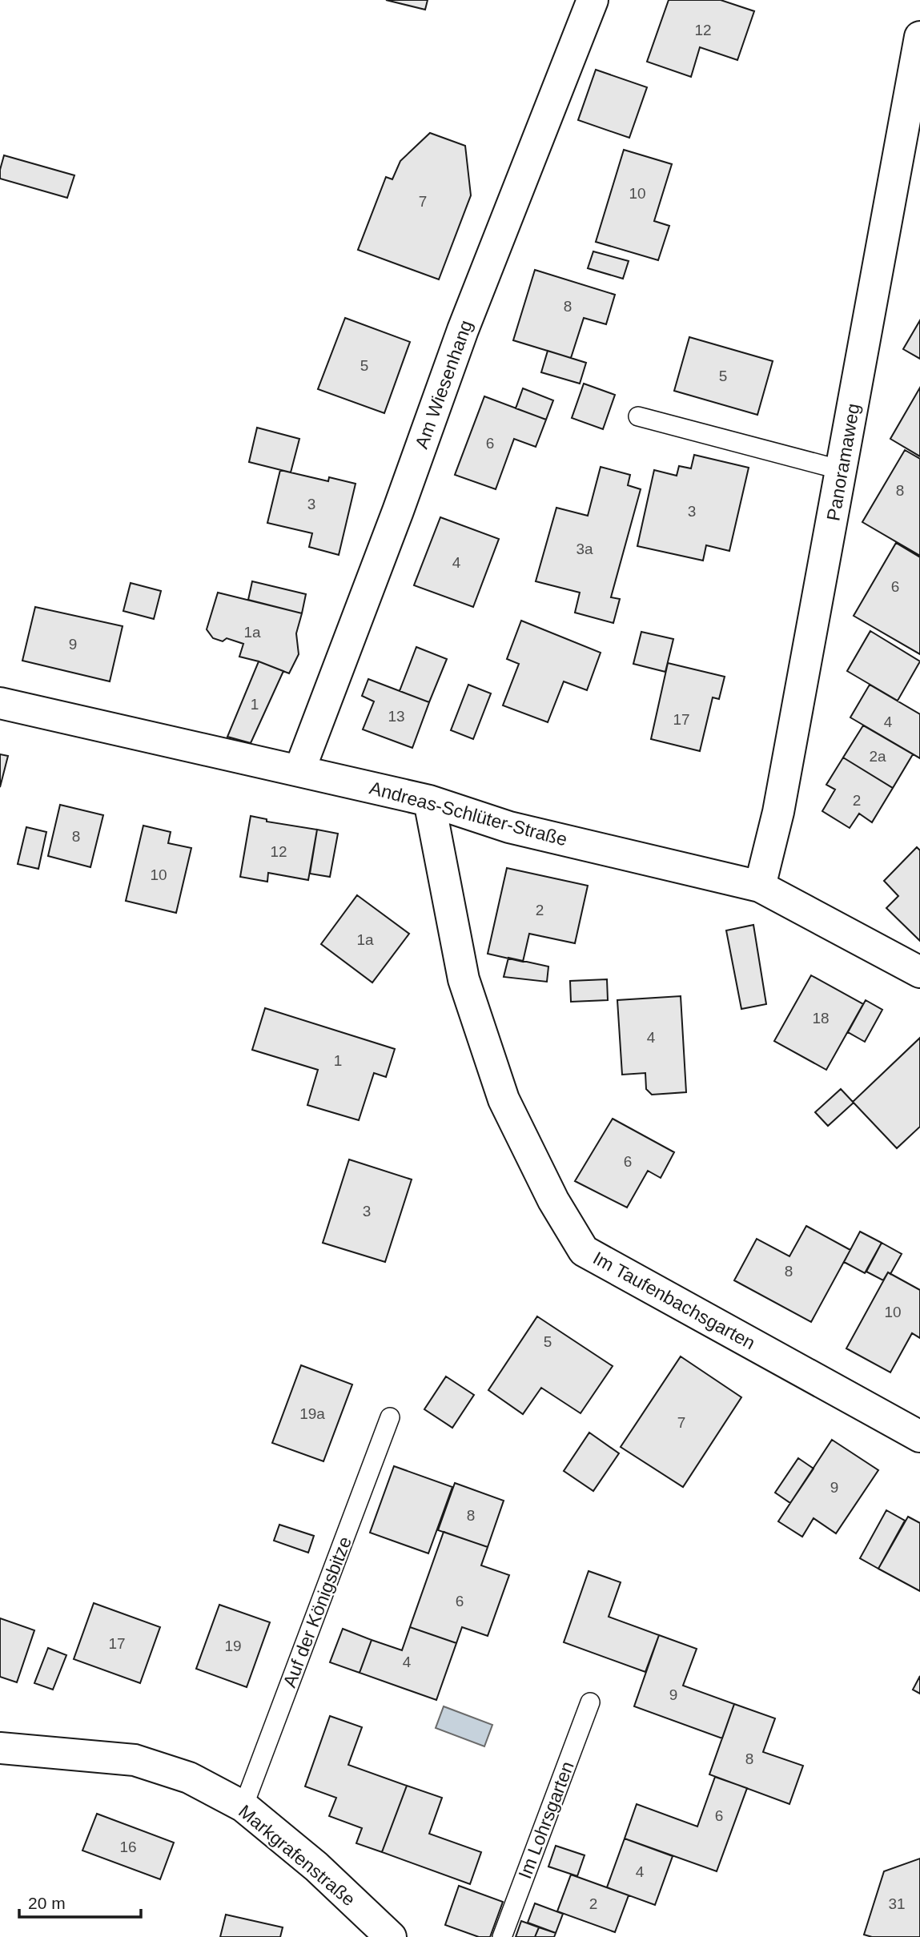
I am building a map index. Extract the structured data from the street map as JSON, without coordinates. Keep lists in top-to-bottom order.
{
  "streets": {
    "street": [
      "Am Wiesenhang",
      "Panoramaweg",
      "Andreas-Schlüter-Straße",
      "Im Taufenbachsgarten",
      "Markgrafenstraße"
    ],
    "lane": ["Auf der Königsbitze", "Im Lohrsgarten"]
  },
  "crossings": [
    ["Am Wiesenhang", "Andreas-Schlüter-Straße"],
    ["Panoramaweg", "Andreas-Schlüter-Straße"],
    ["Andreas-Schlüter-Straße", "Im Taufenbachsgarten"],
    ["Auf der Königsbitze", "Markgrafenstraße"]
  ],
  "house_numbers": [
    "12",
    "10",
    "7",
    "8",
    "5",
    "5",
    "6",
    "8",
    "3",
    "3",
    "3a",
    "4",
    "6",
    "1a",
    "9",
    "1",
    "13",
    "17",
    "4",
    "2a",
    "2",
    "8",
    "12",
    "10",
    "2",
    "1a",
    "18",
    "4",
    "1",
    "6",
    "3",
    "8",
    "10",
    "5",
    "19a",
    "7",
    "9",
    "8",
    "6",
    "17",
    "19",
    "4",
    "9",
    "8",
    "6",
    "16",
    "4",
    "2",
    "31"
  ],
  "scale_bar": "20 m"
}
